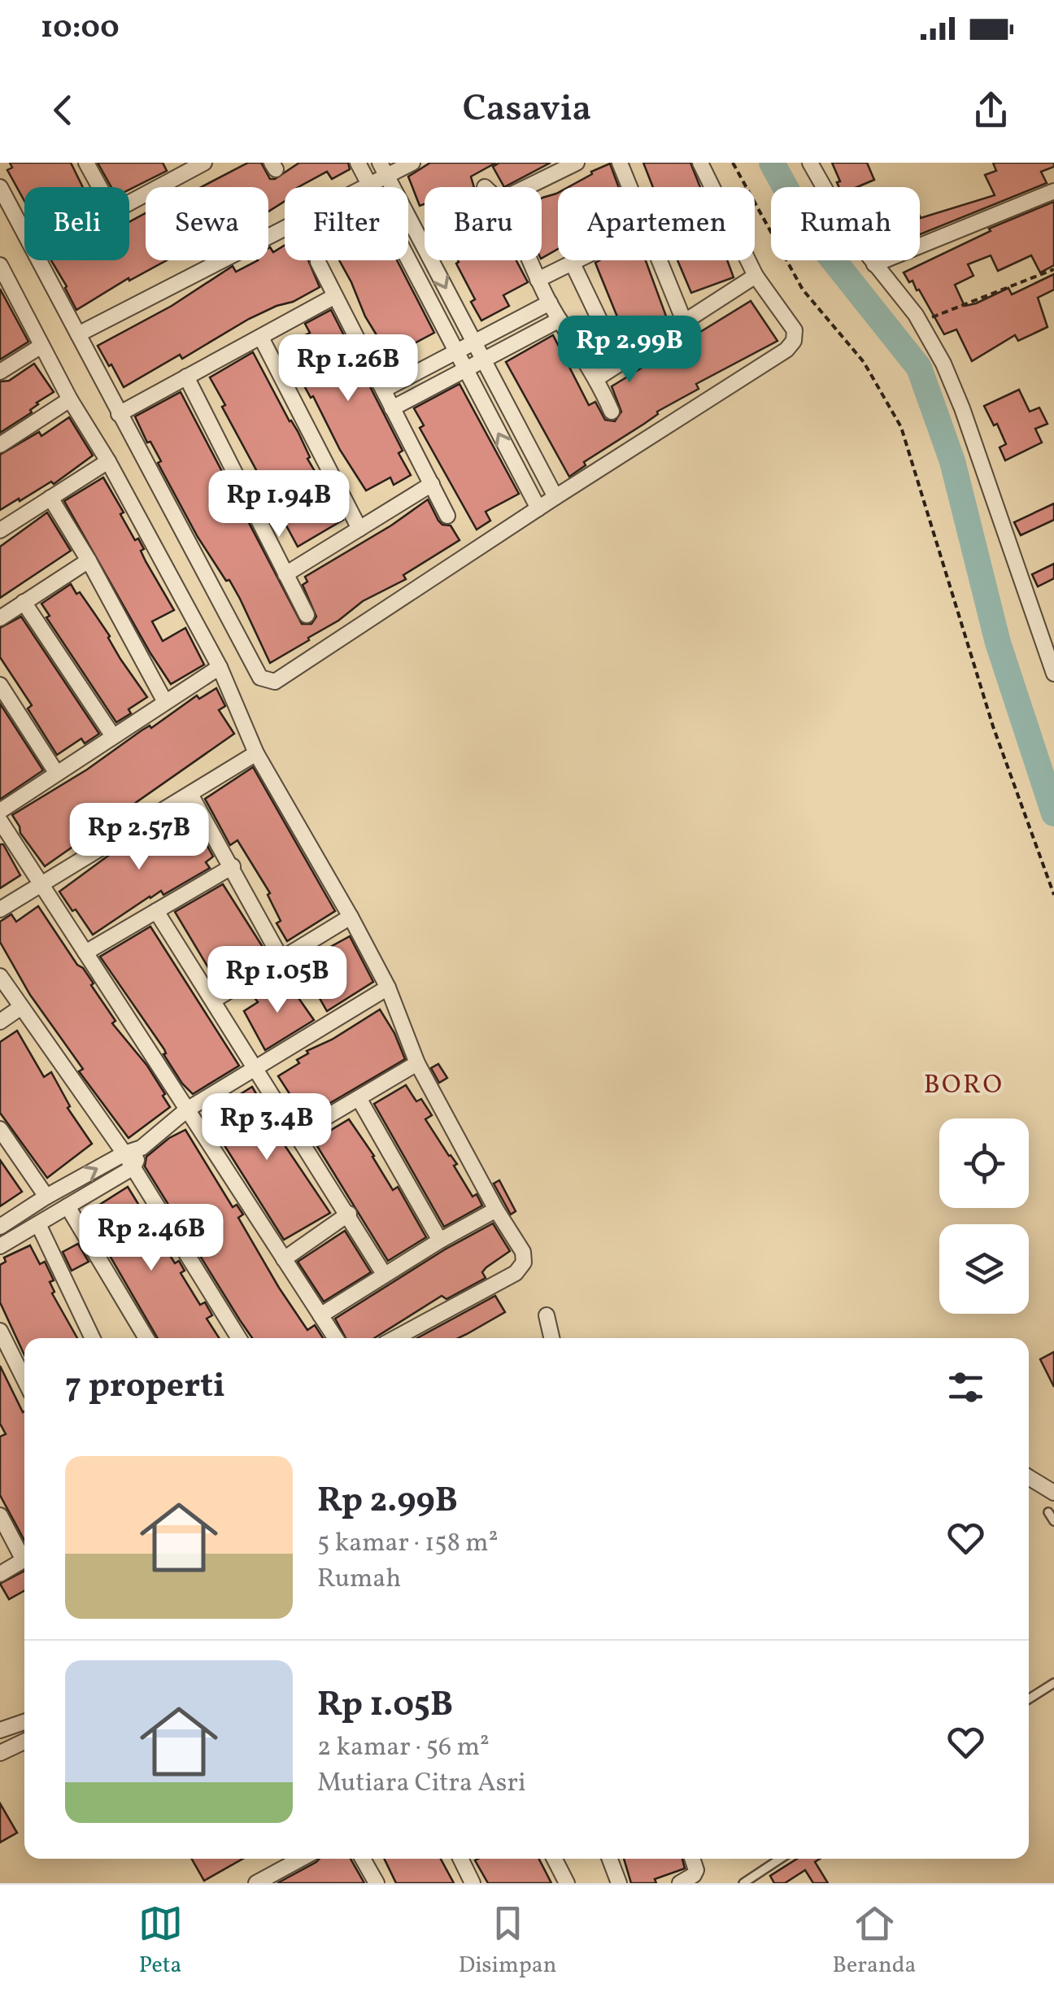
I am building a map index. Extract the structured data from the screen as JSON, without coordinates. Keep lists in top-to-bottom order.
{
  "districts": ["BORO"],
  "page": {
    "status": "10:00",
    "header": "Casavia",
    "chip": [
      "Beli",
      "Sewa",
      "Filter",
      "Baru",
      "Apartemen",
      "Rumah"
    ],
    "price": [
      "Rp 2.99B",
      "Rp 1.26B",
      "Rp 1.94B",
      "Rp 2.57B",
      "Rp 1.05B",
      "Rp 3.4B",
      "Rp 2.46B"
    ],
    "heading": "7 properti",
    "list": [
      {
        "name": "Rp 2.99B",
        "note": "5 kamar · 158 m² · Rumah"
      },
      {
        "name": "Rp 1.05B",
        "note": "2 kamar · 56 m² · Mutiara Citra Asri"
      }
    ],
    "tabs": ["Peta", "Disimpan", "Beranda"]
  }
}
